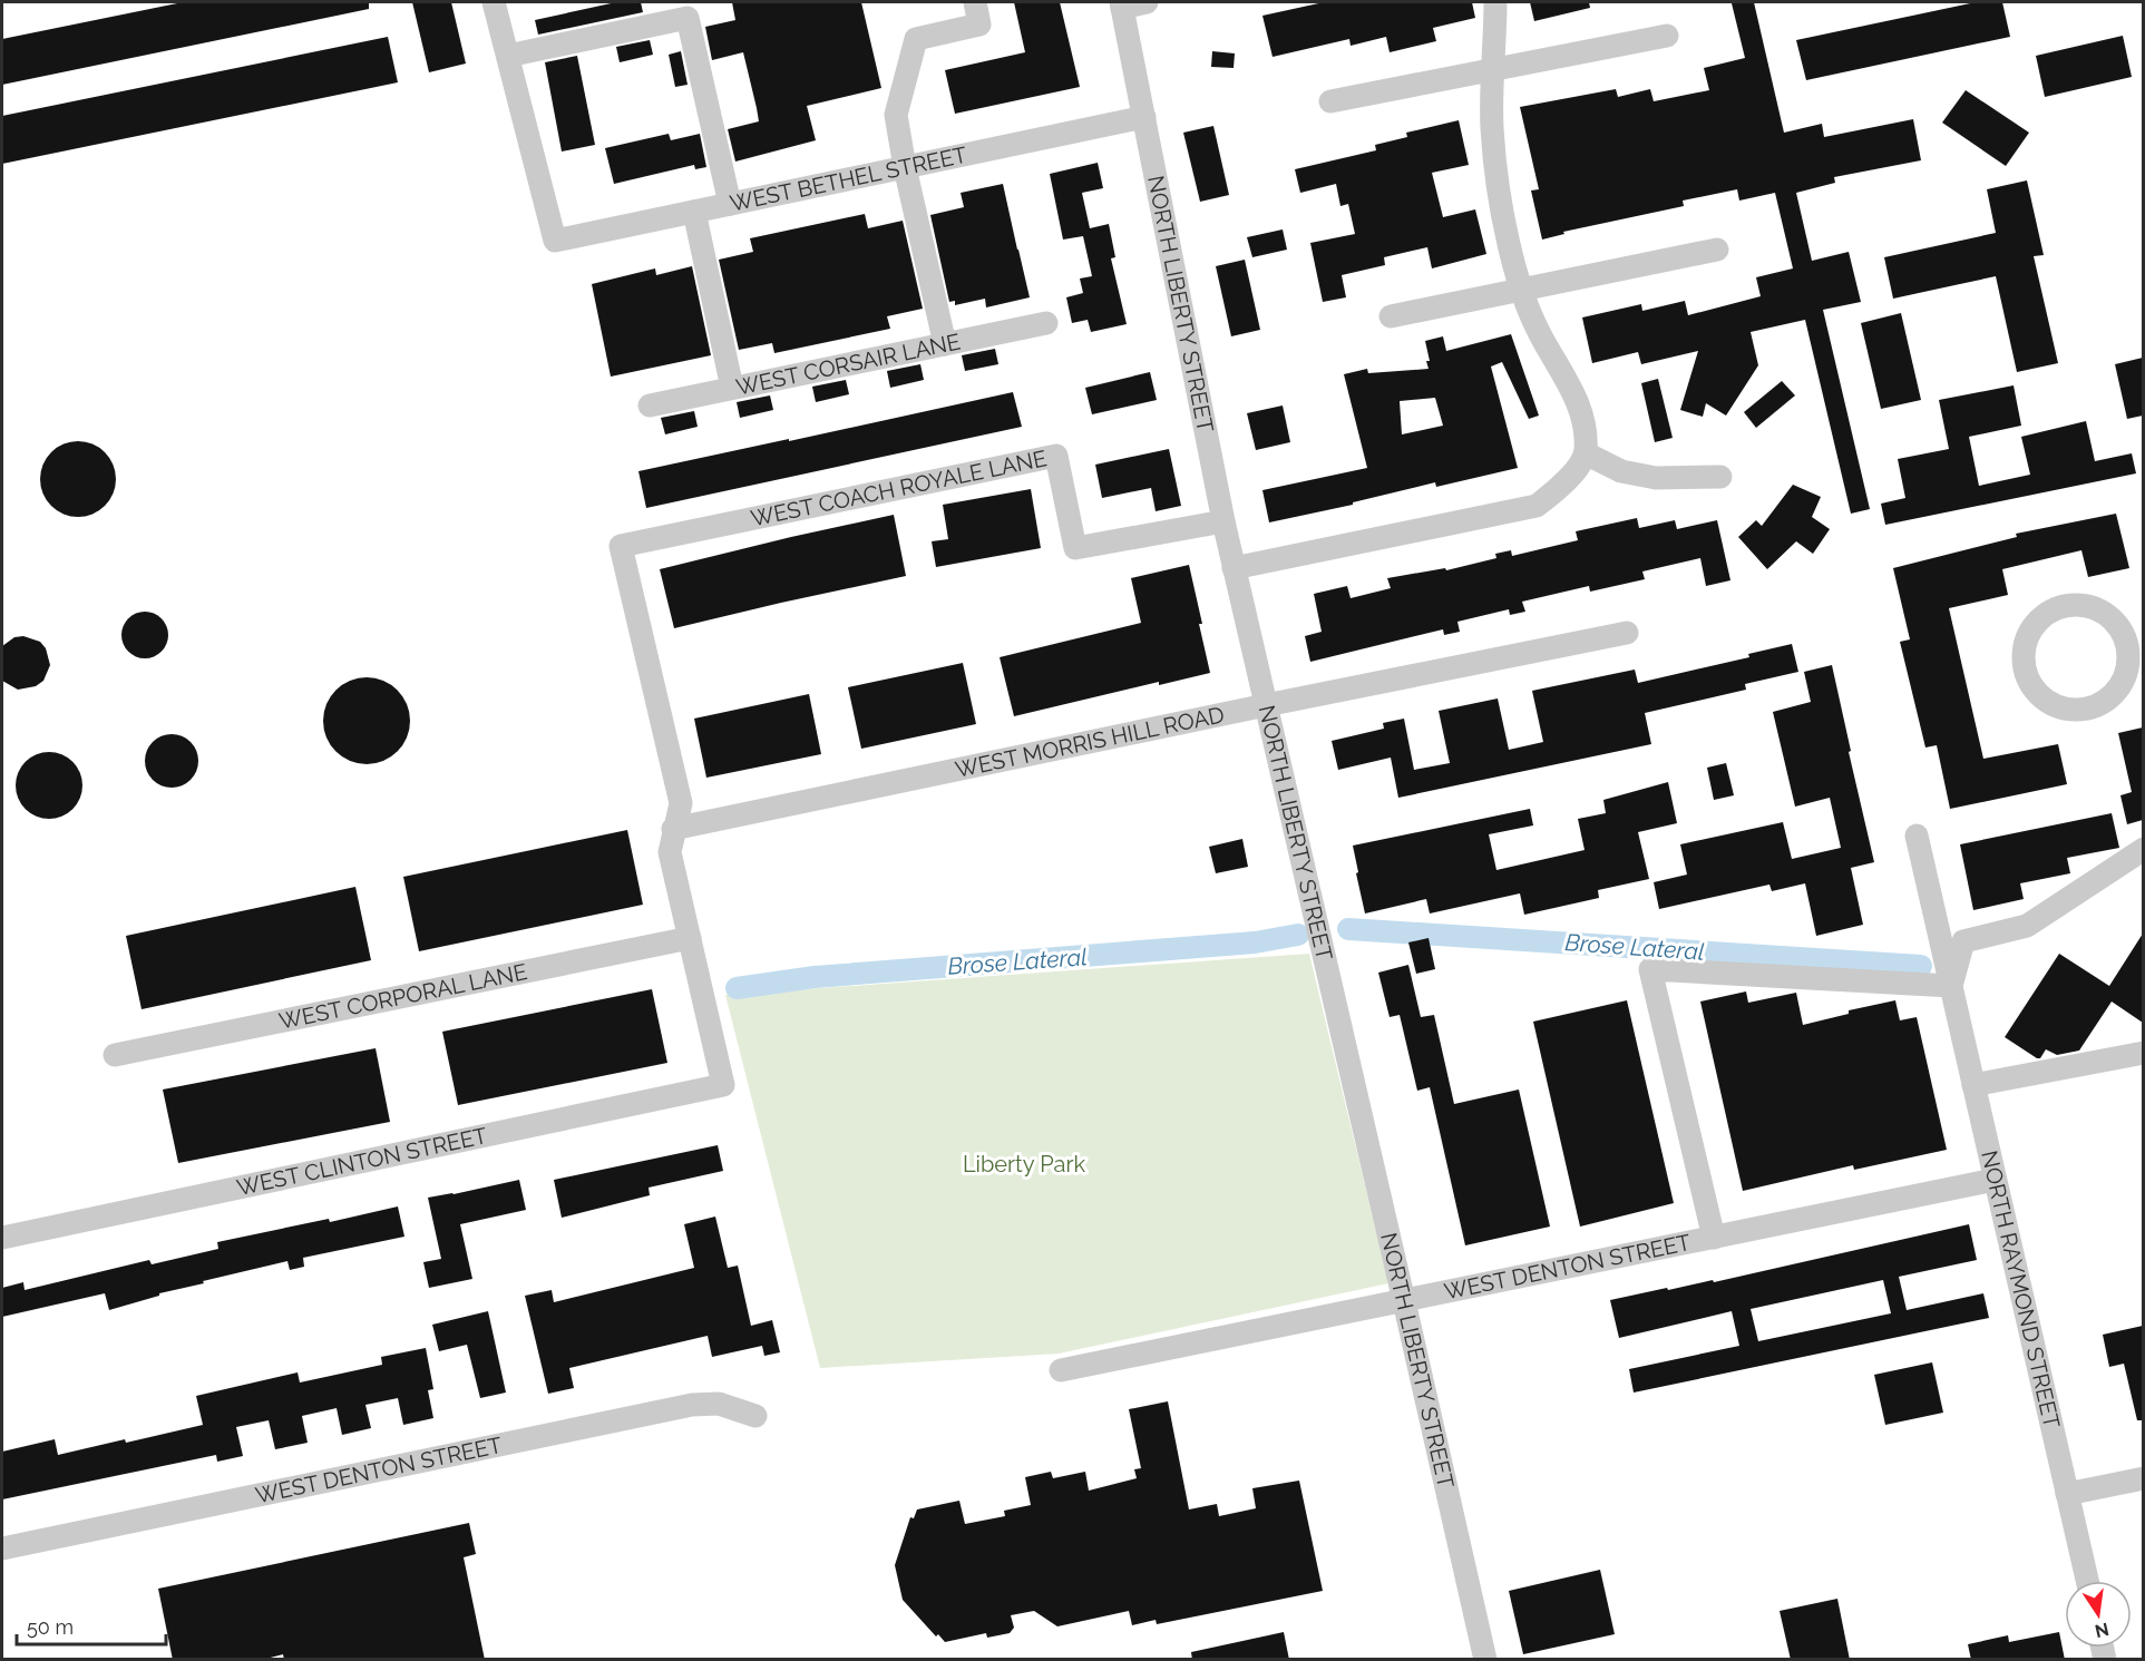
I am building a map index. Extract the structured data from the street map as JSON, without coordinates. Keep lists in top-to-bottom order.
{
  "streets": {
    "street": [
      "WEST BETHEL STREET",
      "NORTH LIBERTY STREET",
      "WEST CORSAIR LANE",
      "WEST COACH ROYALE LANE",
      "WEST MORRIS HILL ROAD",
      "WEST CORPORAL LANE",
      "WEST CLINTON STREET",
      "WEST DENTON STREET",
      "NORTH RAYMOND STREET"
    ]
  },
  "crossings": [
    ["WEST BETHEL STREET", "NORTH LIBERTY STREET"],
    ["NORTH LIBERTY STREET", "WEST COACH ROYALE LANE"],
    ["NORTH LIBERTY STREET", "WEST MORRIS HILL ROAD"],
    ["NORTH LIBERTY STREET", "WEST DENTON STREET"],
    ["WEST COACH ROYALE LANE", "WEST MORRIS HILL ROAD"],
    ["WEST CORPORAL LANE", "WEST CLINTON STREET"],
    ["WEST DENTON STREET", "NORTH RAYMOND STREET"]
  ],
  "water": ["Brose Lateral"],
  "parks": ["Liberty Park"],
  "scale_bar": "50 m",
  "north": "bottom"
}
